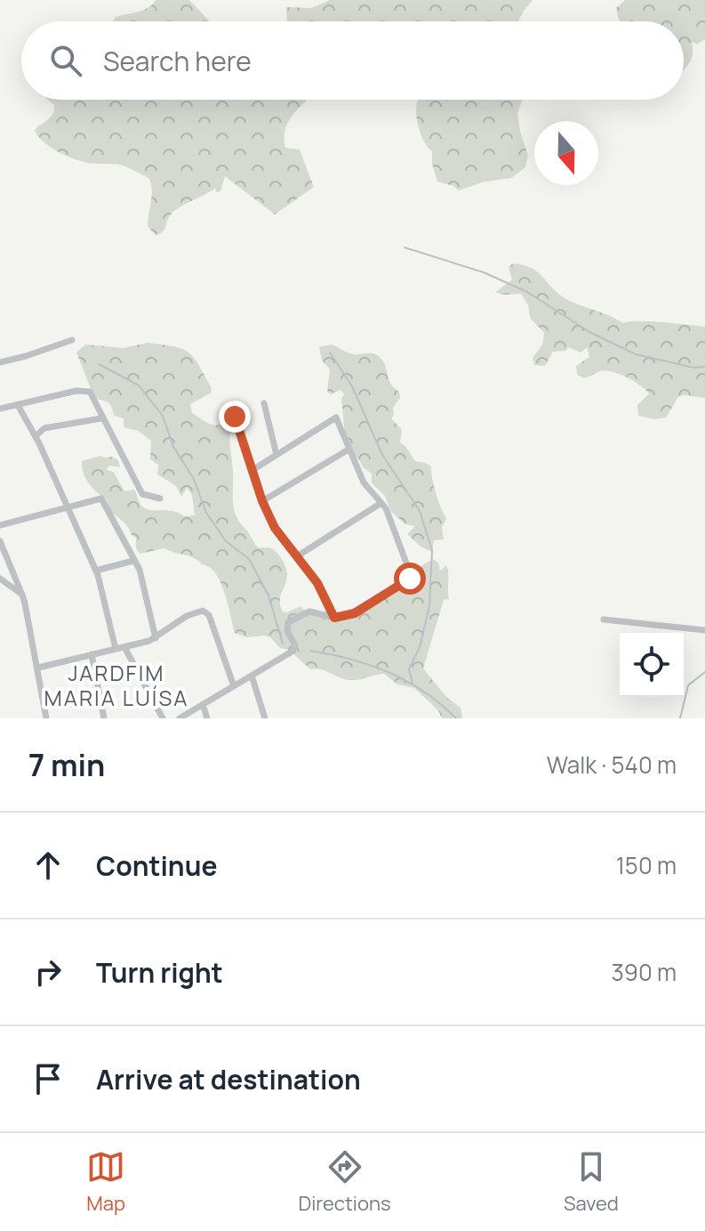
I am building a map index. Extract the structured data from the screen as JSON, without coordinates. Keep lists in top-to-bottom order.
{
  "districts": ["JARDFIM MARIA LUÍSA"],
  "north": "bottom",
  "page": {
    "search": "Search here",
    "heading": ["7 min", "Walk · 540 m"],
    "list": [
      ["Continue", "150 m"],
      ["Turn right", "390 m"],
      "Arrive at destination"
    ],
    "nav": ["Map", "Directions", "Saved"]
  }
}
